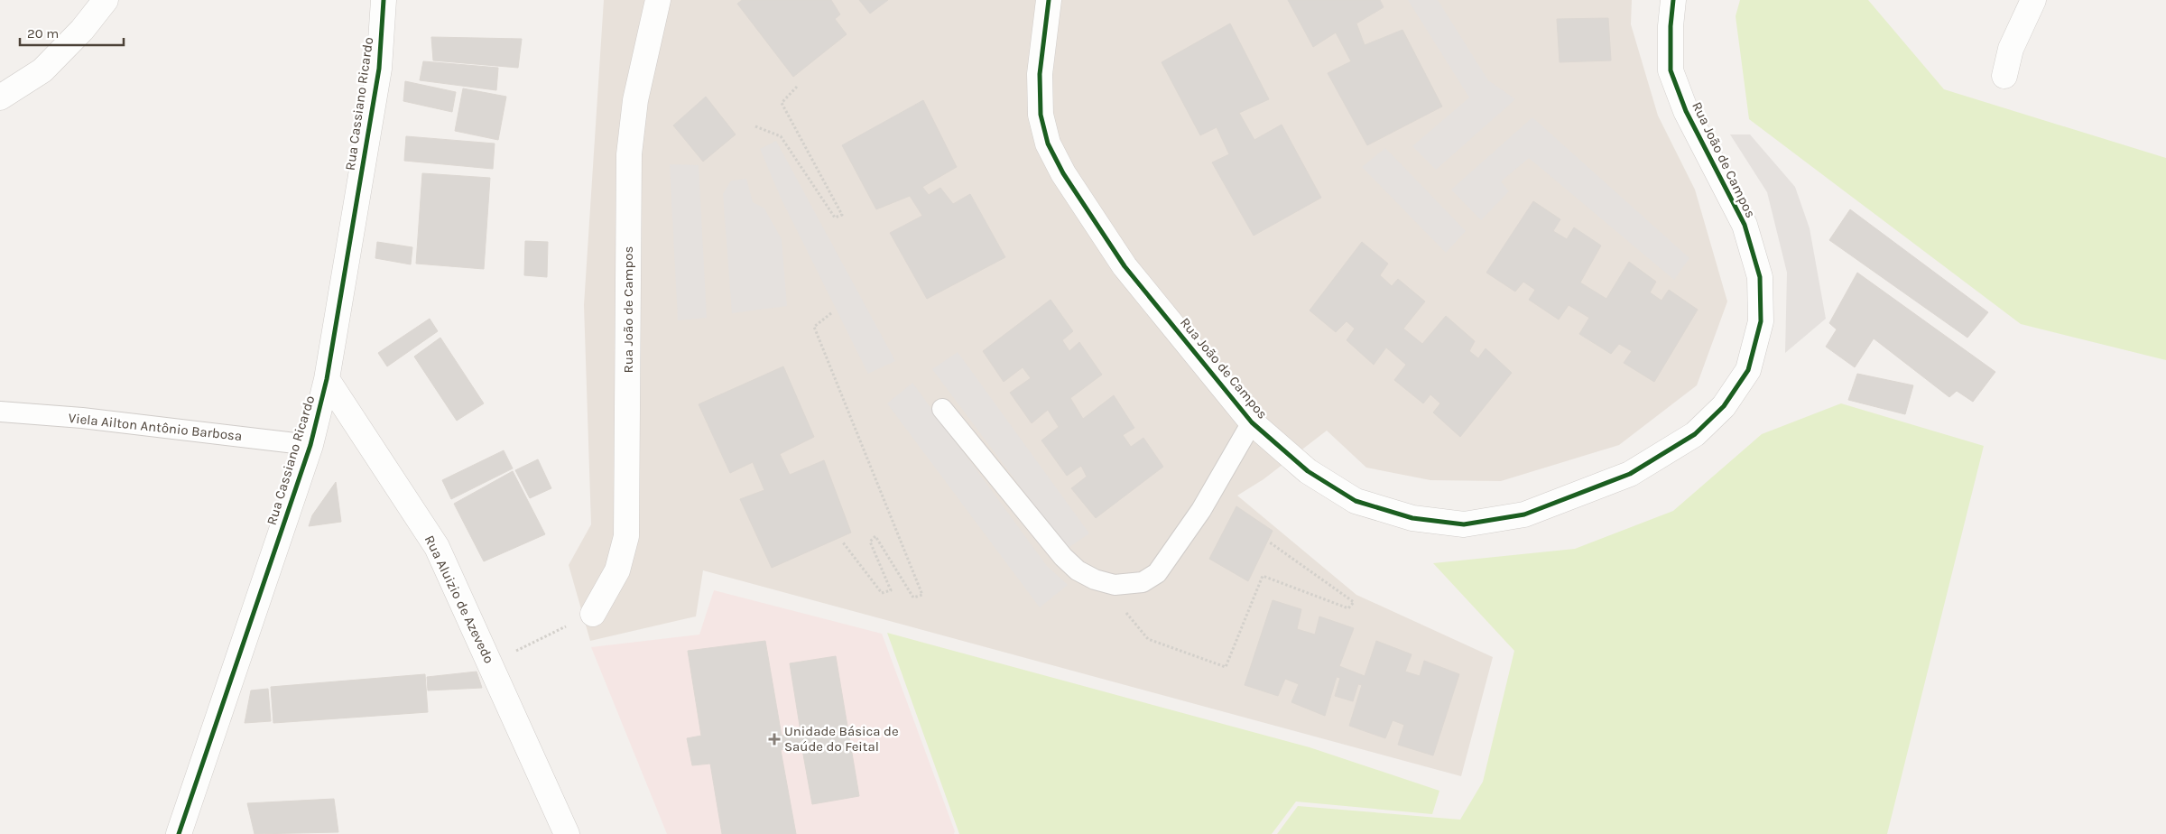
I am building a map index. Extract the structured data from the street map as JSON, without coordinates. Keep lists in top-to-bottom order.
{
  "streets": {
    "street": ["Rua Cassiano Ricardo", "Rua João de Campos", "Rua Aluizio de Azevedo"],
    "lane": ["Viela Ailton Antônio Barbosa"]
  },
  "crossings": [
    ["Rua Cassiano Ricardo", "Viela Ailton Antônio Barbosa"],
    ["Rua Cassiano Ricardo", "Rua Aluizio de Azevedo"]
  ],
  "places": {
    "health": ["Unidade Básica de Saúde do Feital"]
  },
  "scale_bar": "20 m"
}
